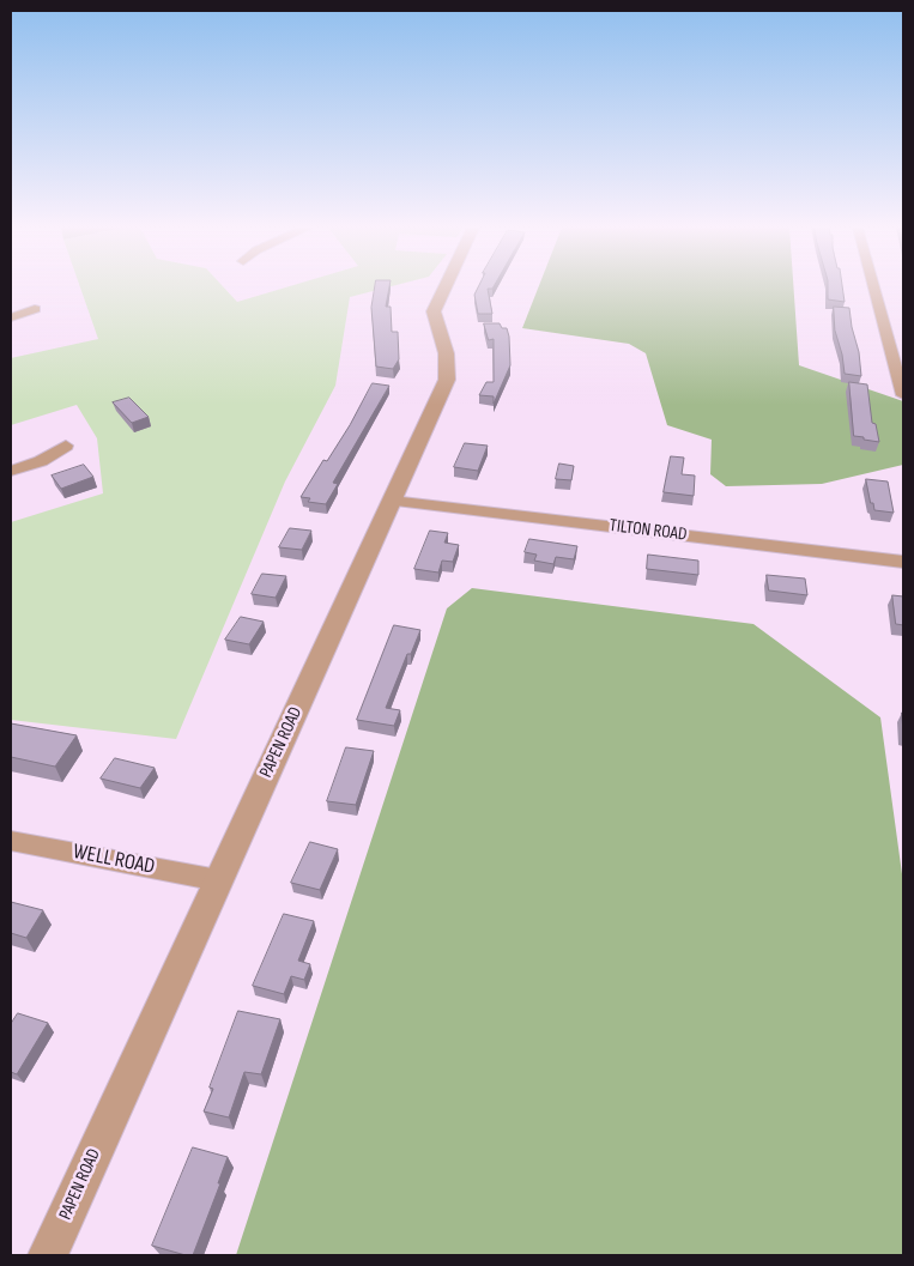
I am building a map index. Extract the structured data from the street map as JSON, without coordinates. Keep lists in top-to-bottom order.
{
  "streets": {
    "street": ["TILTON ROAD", "PAPEN ROAD", "WELL ROAD"]
  },
  "crossings": [
    ["TILTON ROAD", "PAPEN ROAD"],
    ["PAPEN ROAD", "WELL ROAD"]
  ]
}
